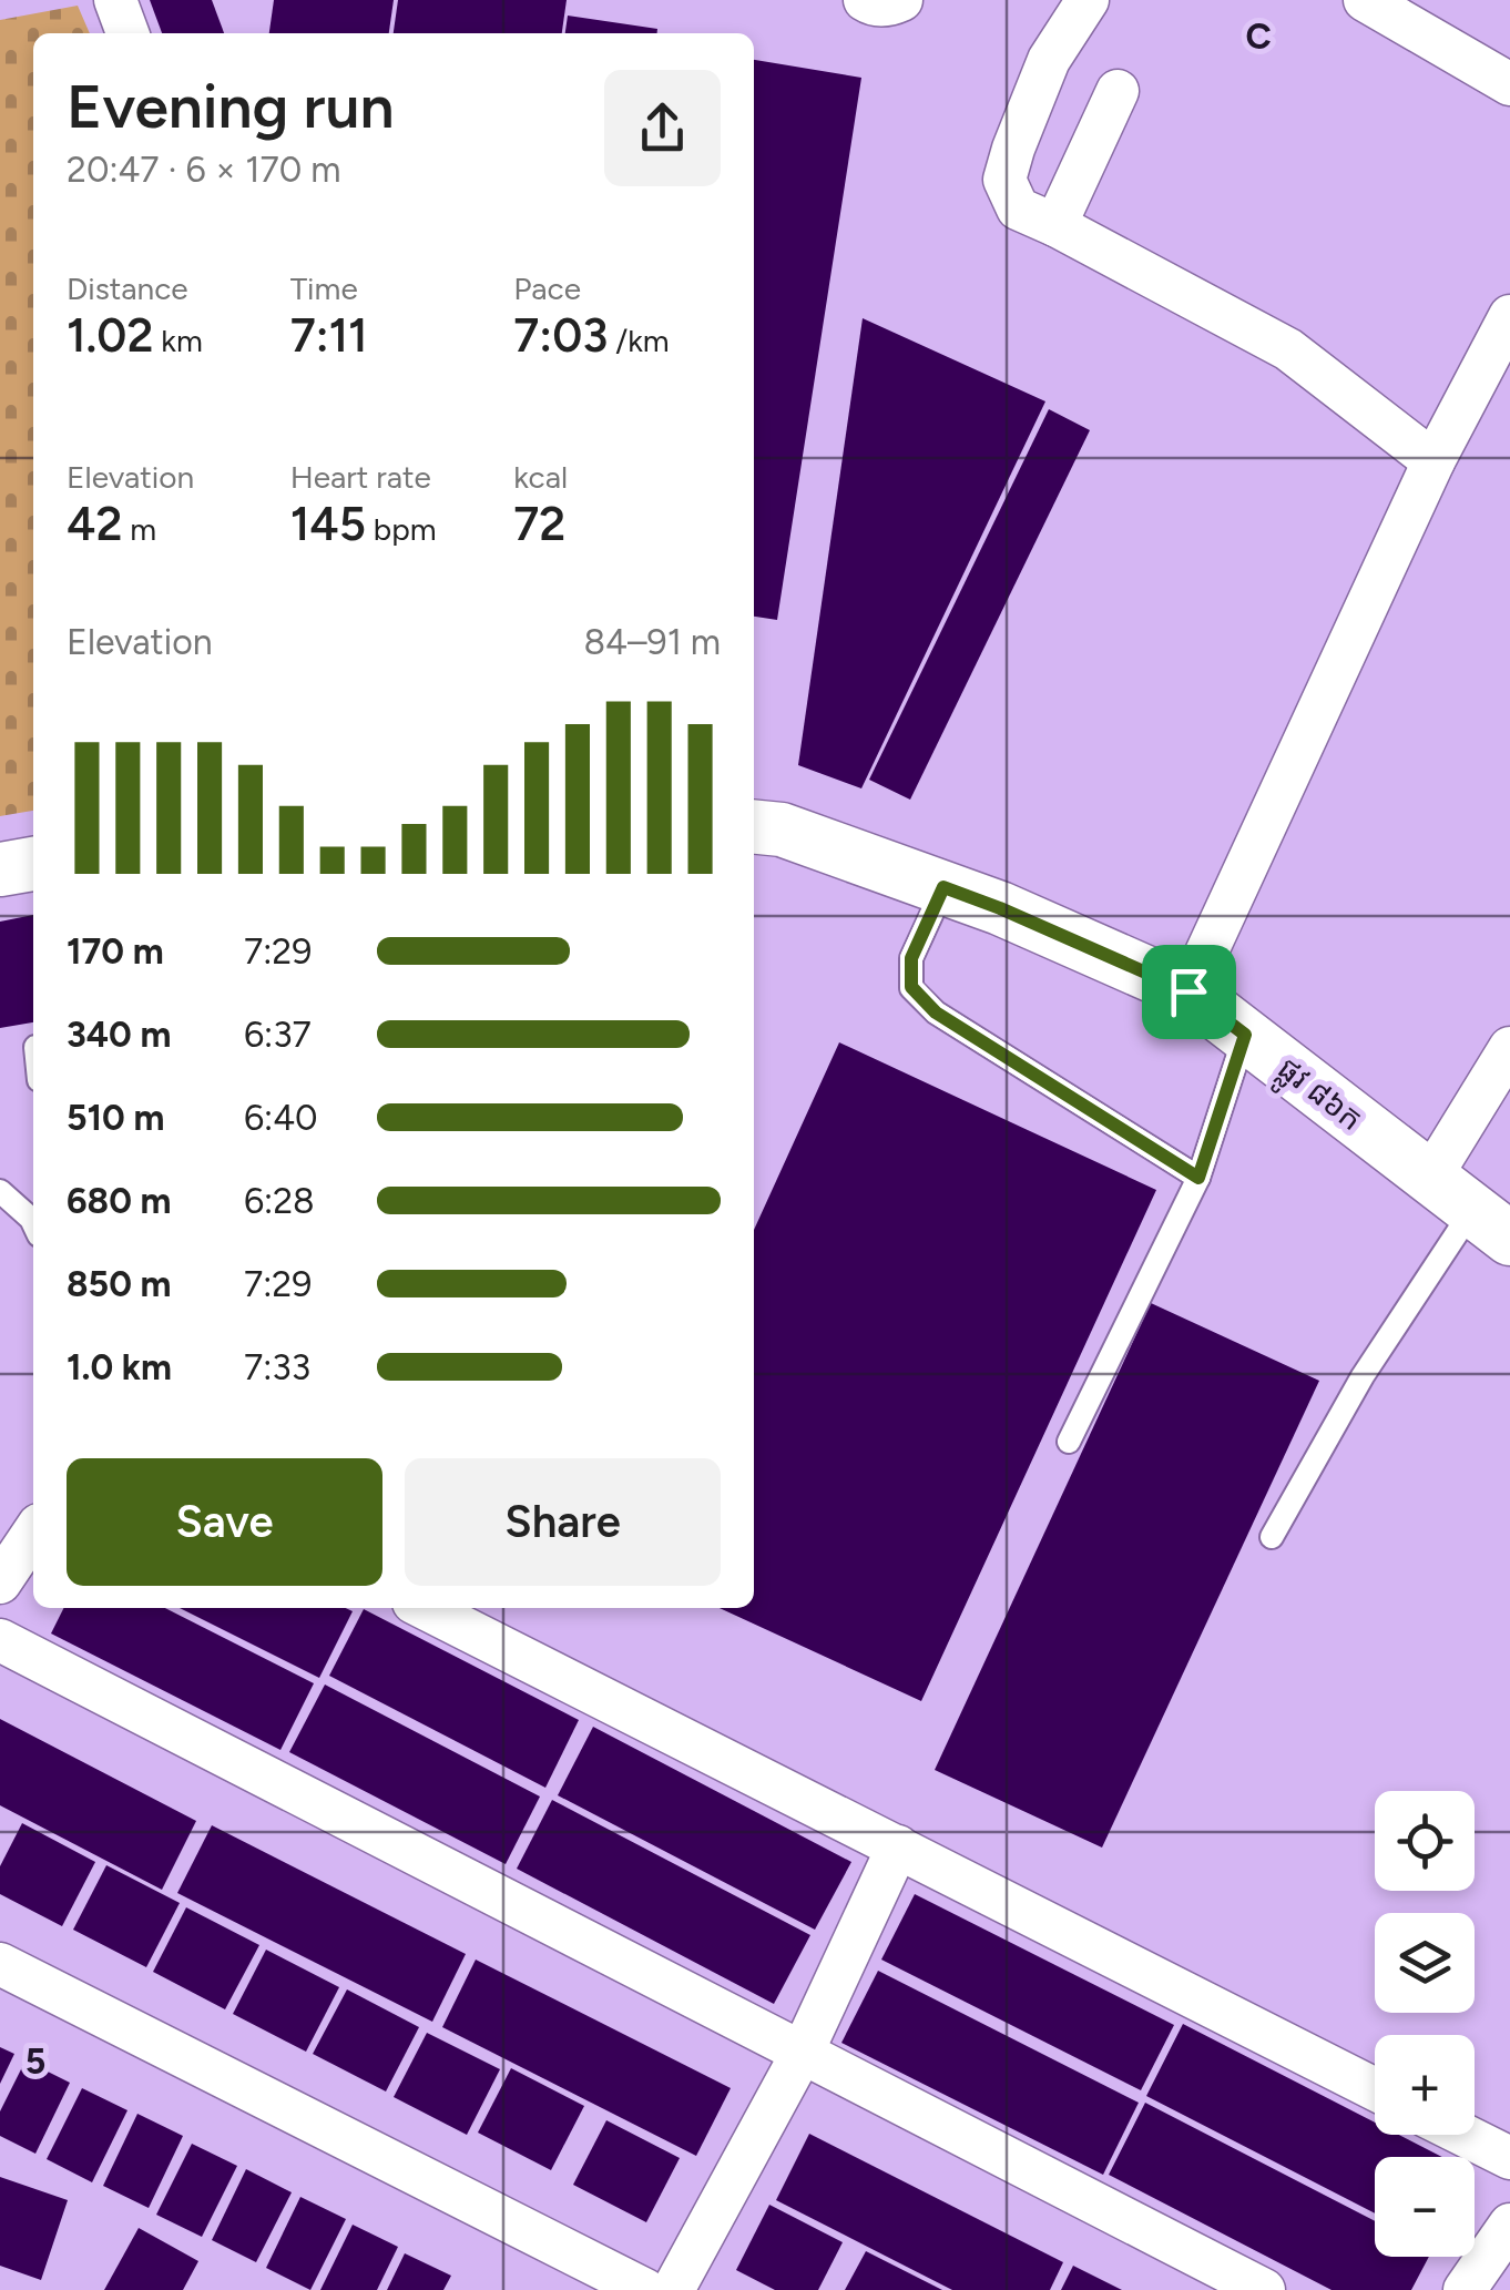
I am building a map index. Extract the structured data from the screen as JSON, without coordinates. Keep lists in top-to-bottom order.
{
  "streets": {
    "street": ["ផ្លូវ ៨៦ក"]
  },
  "page": {
    "heading": ["Evening run", "20:47 · 6 × 170 m"],
    "stats": [
      ["Distance", "1.02 km"],
      ["Time", "7:11"],
      ["Pace", "7:03 /km"],
      ["Elevation", "42 m"],
      ["Heart rate", "145 bpm"],
      ["kcal", "72"]
    ],
    "chart": ["Elevation", "84–91 m"],
    "list": [
      {
        "name": "170 m",
        "note": "7:29"
      },
      {
        "name": "340 m",
        "note": "6:37"
      },
      {
        "name": "510 m",
        "note": "6:40"
      },
      {
        "name": "680 m",
        "note": "6:28"
      },
      {
        "name": "850 m",
        "note": "7:29"
      },
      {
        "name": "1.0 km",
        "note": "7:33"
      }
    ],
    "buttons": ["Save", "Share"],
    "map_buttons": ["+", "−"]
  },
  "grid": {
    "columns": ["C"],
    "rows": ["5"]
  }
}
